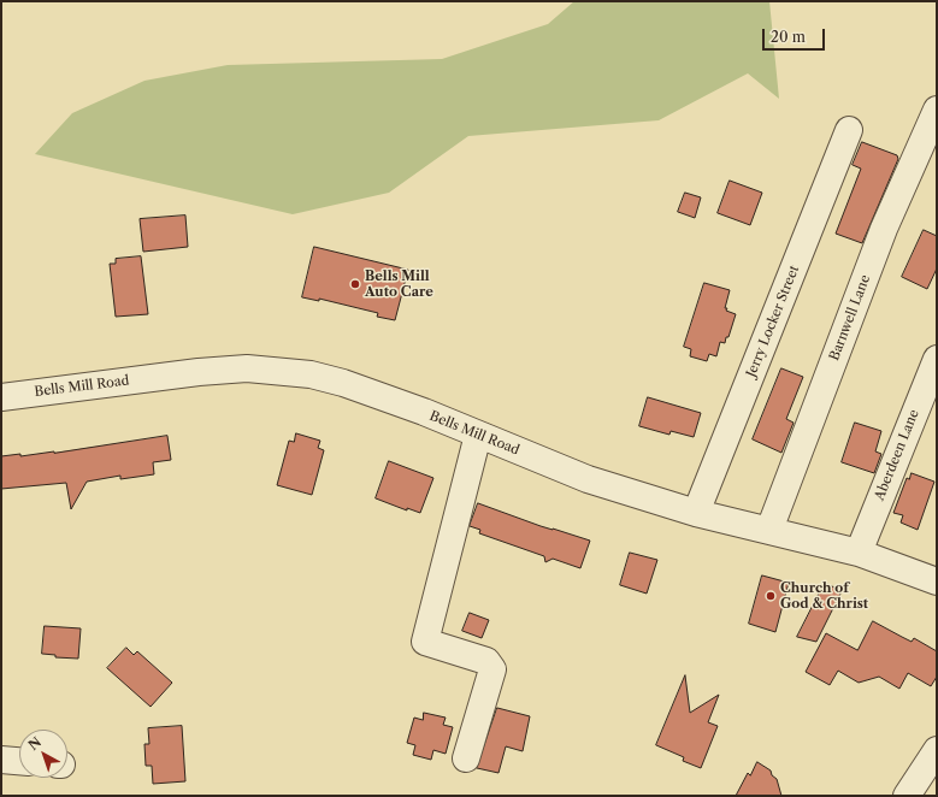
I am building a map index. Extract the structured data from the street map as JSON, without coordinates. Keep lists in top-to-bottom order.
{
  "streets": {
    "street": [
      "Barnwell Lane",
      "Jerry Locker Street",
      "Bells Mill Road",
      "Aberdeen Lane"
    ]
  },
  "crossings": [
    ["Barnwell Lane", "Bells Mill Road"],
    ["Jerry Locker Street", "Bells Mill Road"],
    ["Bells Mill Road", "Aberdeen Lane"]
  ],
  "places": ["Bells Mill Auto Care", "Church of God & Christ"],
  "scale_bar": "20 m",
  "north": "top left"
}
